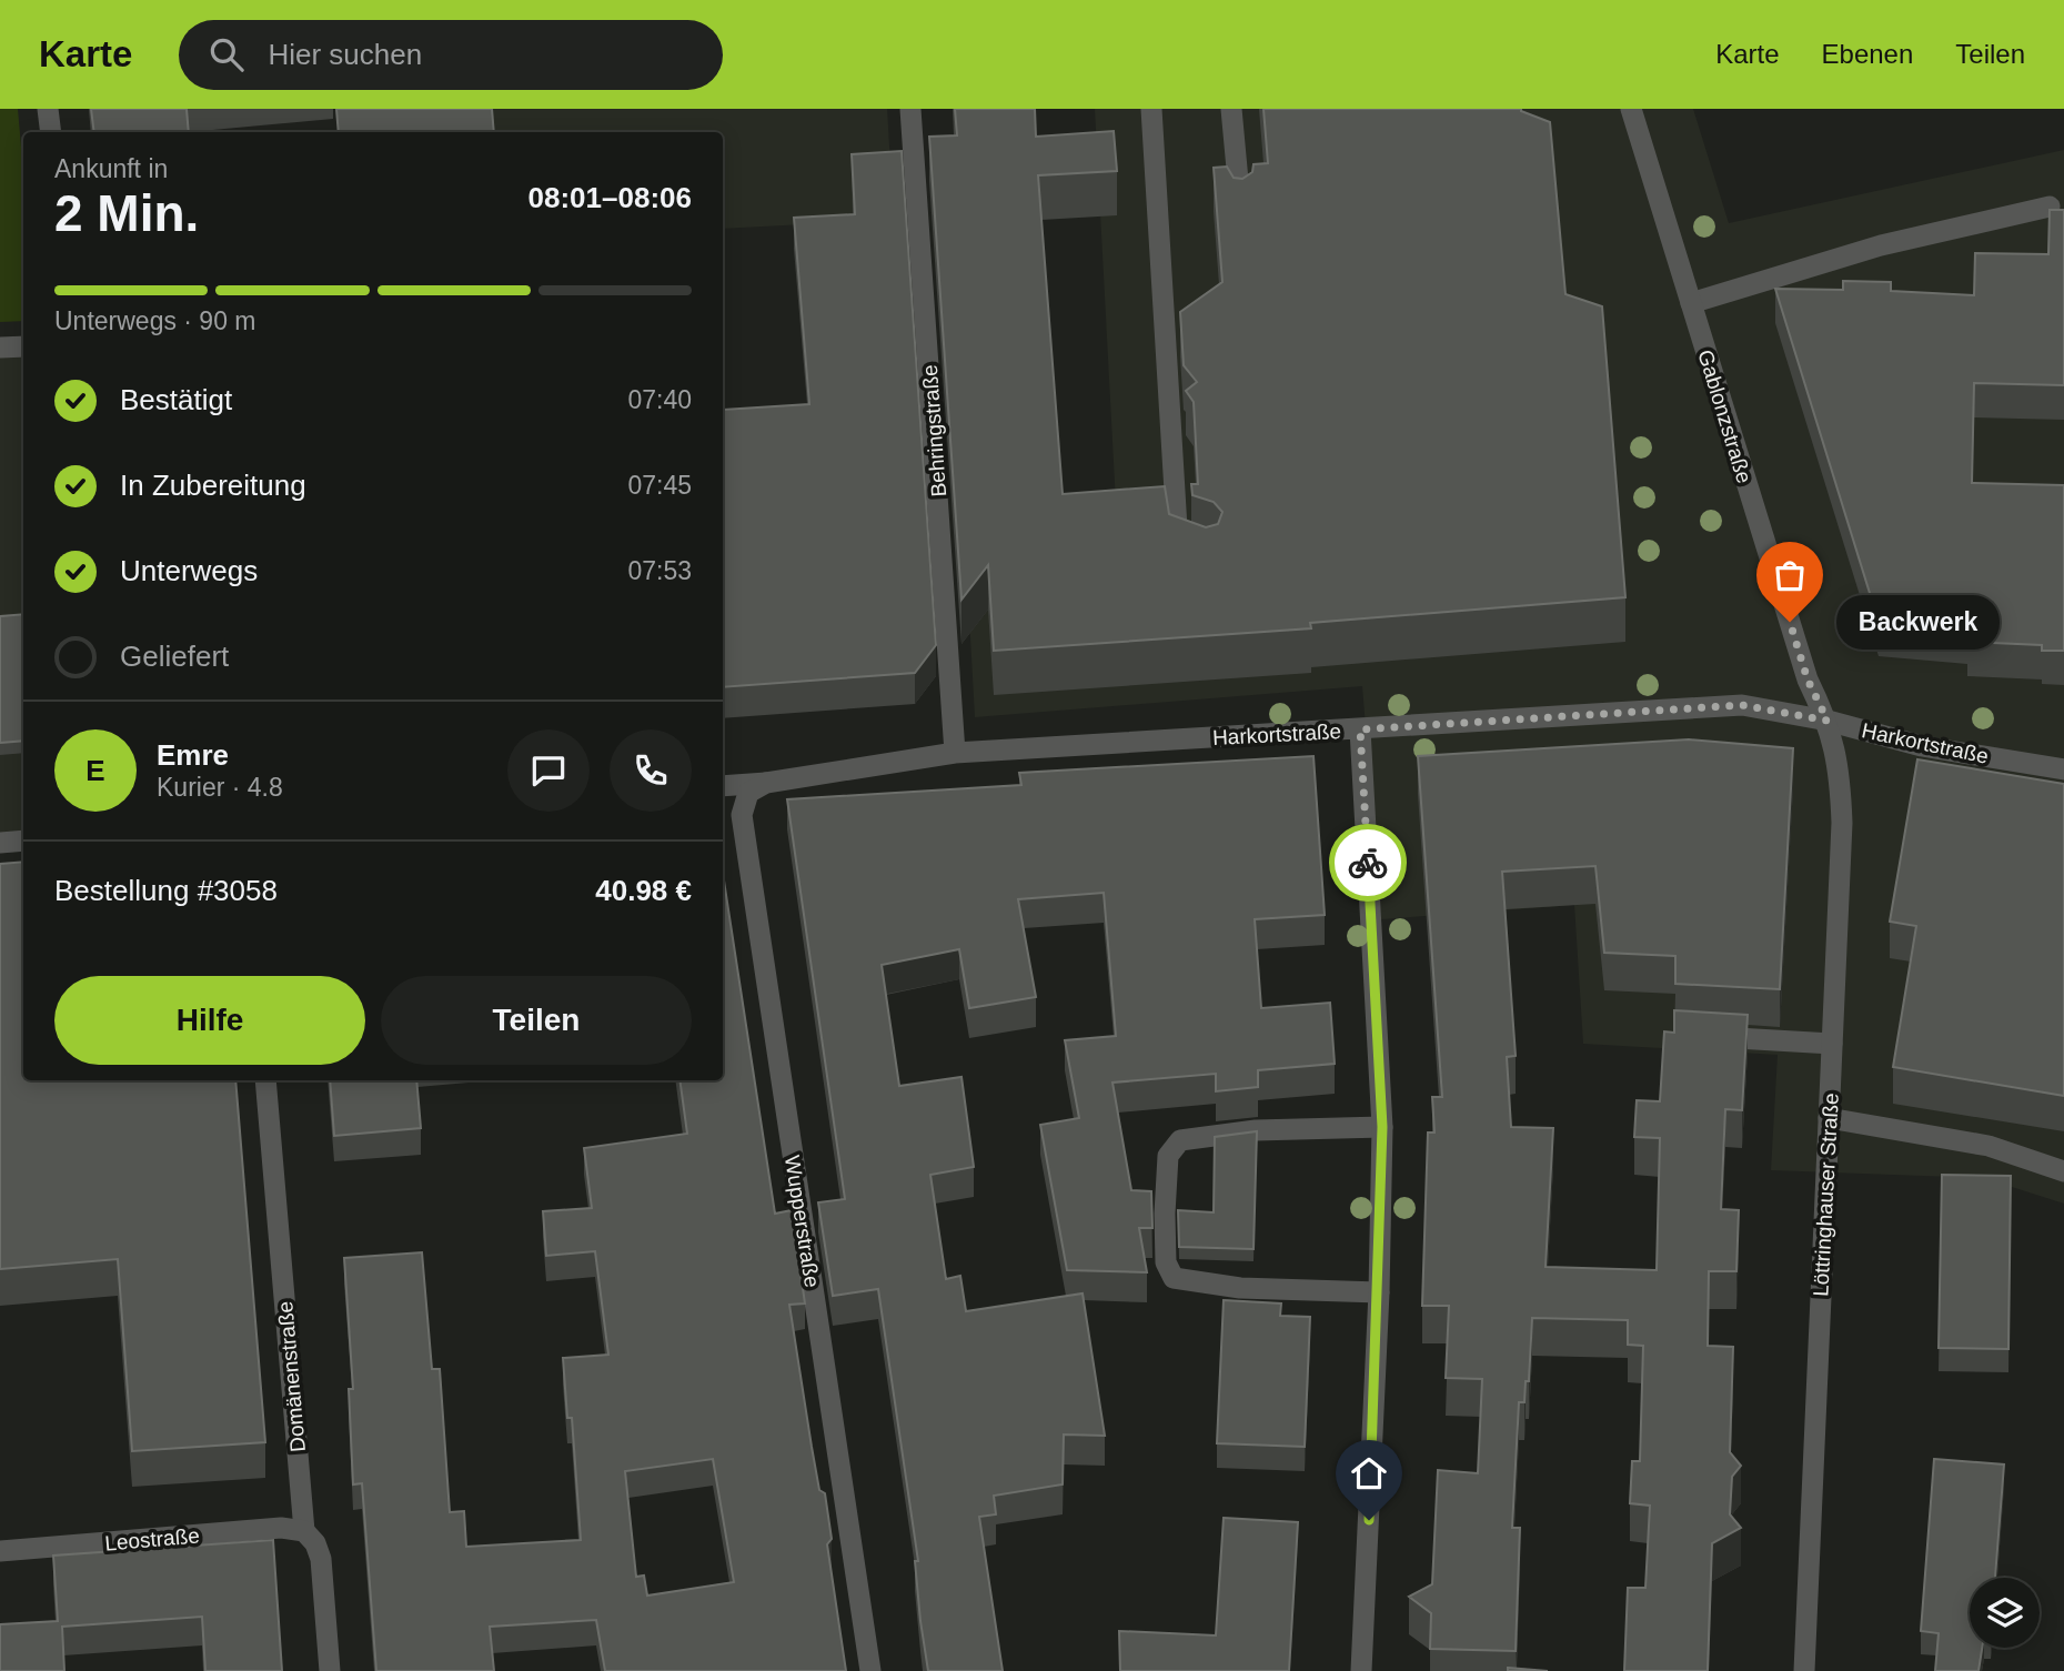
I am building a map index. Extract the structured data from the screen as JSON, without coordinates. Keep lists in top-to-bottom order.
{
  "streets": {
    "street": [
      "Gablonzstraße",
      "Behringstraße",
      "Harkortstraße",
      "Löttringhauser Straße",
      "Wupperstraße",
      "Domänenstraße",
      "Leostraße"
    ]
  },
  "crossings": [
    ["Gablonzstraße", "Harkortstraße"],
    ["Gablonzstraße", "Löttringhauser Straße"],
    ["Behringstraße", "Harkortstraße"],
    ["Harkortstraße", "Löttringhauser Straße"],
    ["Harkortstraße", "Wupperstraße"],
    ["Domänenstraße", "Leostraße"]
  ],
  "places": ["Backwerk"],
  "page": {
    "header": "Karte",
    "search": "Hier suchen",
    "nav": ["Karte", "Ebenen", "Teilen"],
    "heading": ["2 Min.", "Ankunft in", "08:01–08:06"],
    "panel": [
      "Emre",
      "Kurier · 4.8",
      "Bestellung #3058",
      "40.98 €"
    ],
    "bar": "Unterwegs · 90 m",
    "list": [
      ["Bestätigt", "07:40"],
      ["In Zubereitung", "07:45"],
      ["Unterwegs", "07:53"],
      "Geliefert"
    ],
    "bubble": "Backwerk",
    "round": "E",
    "buttons": ["Hilfe", "Teilen"]
  }
}
